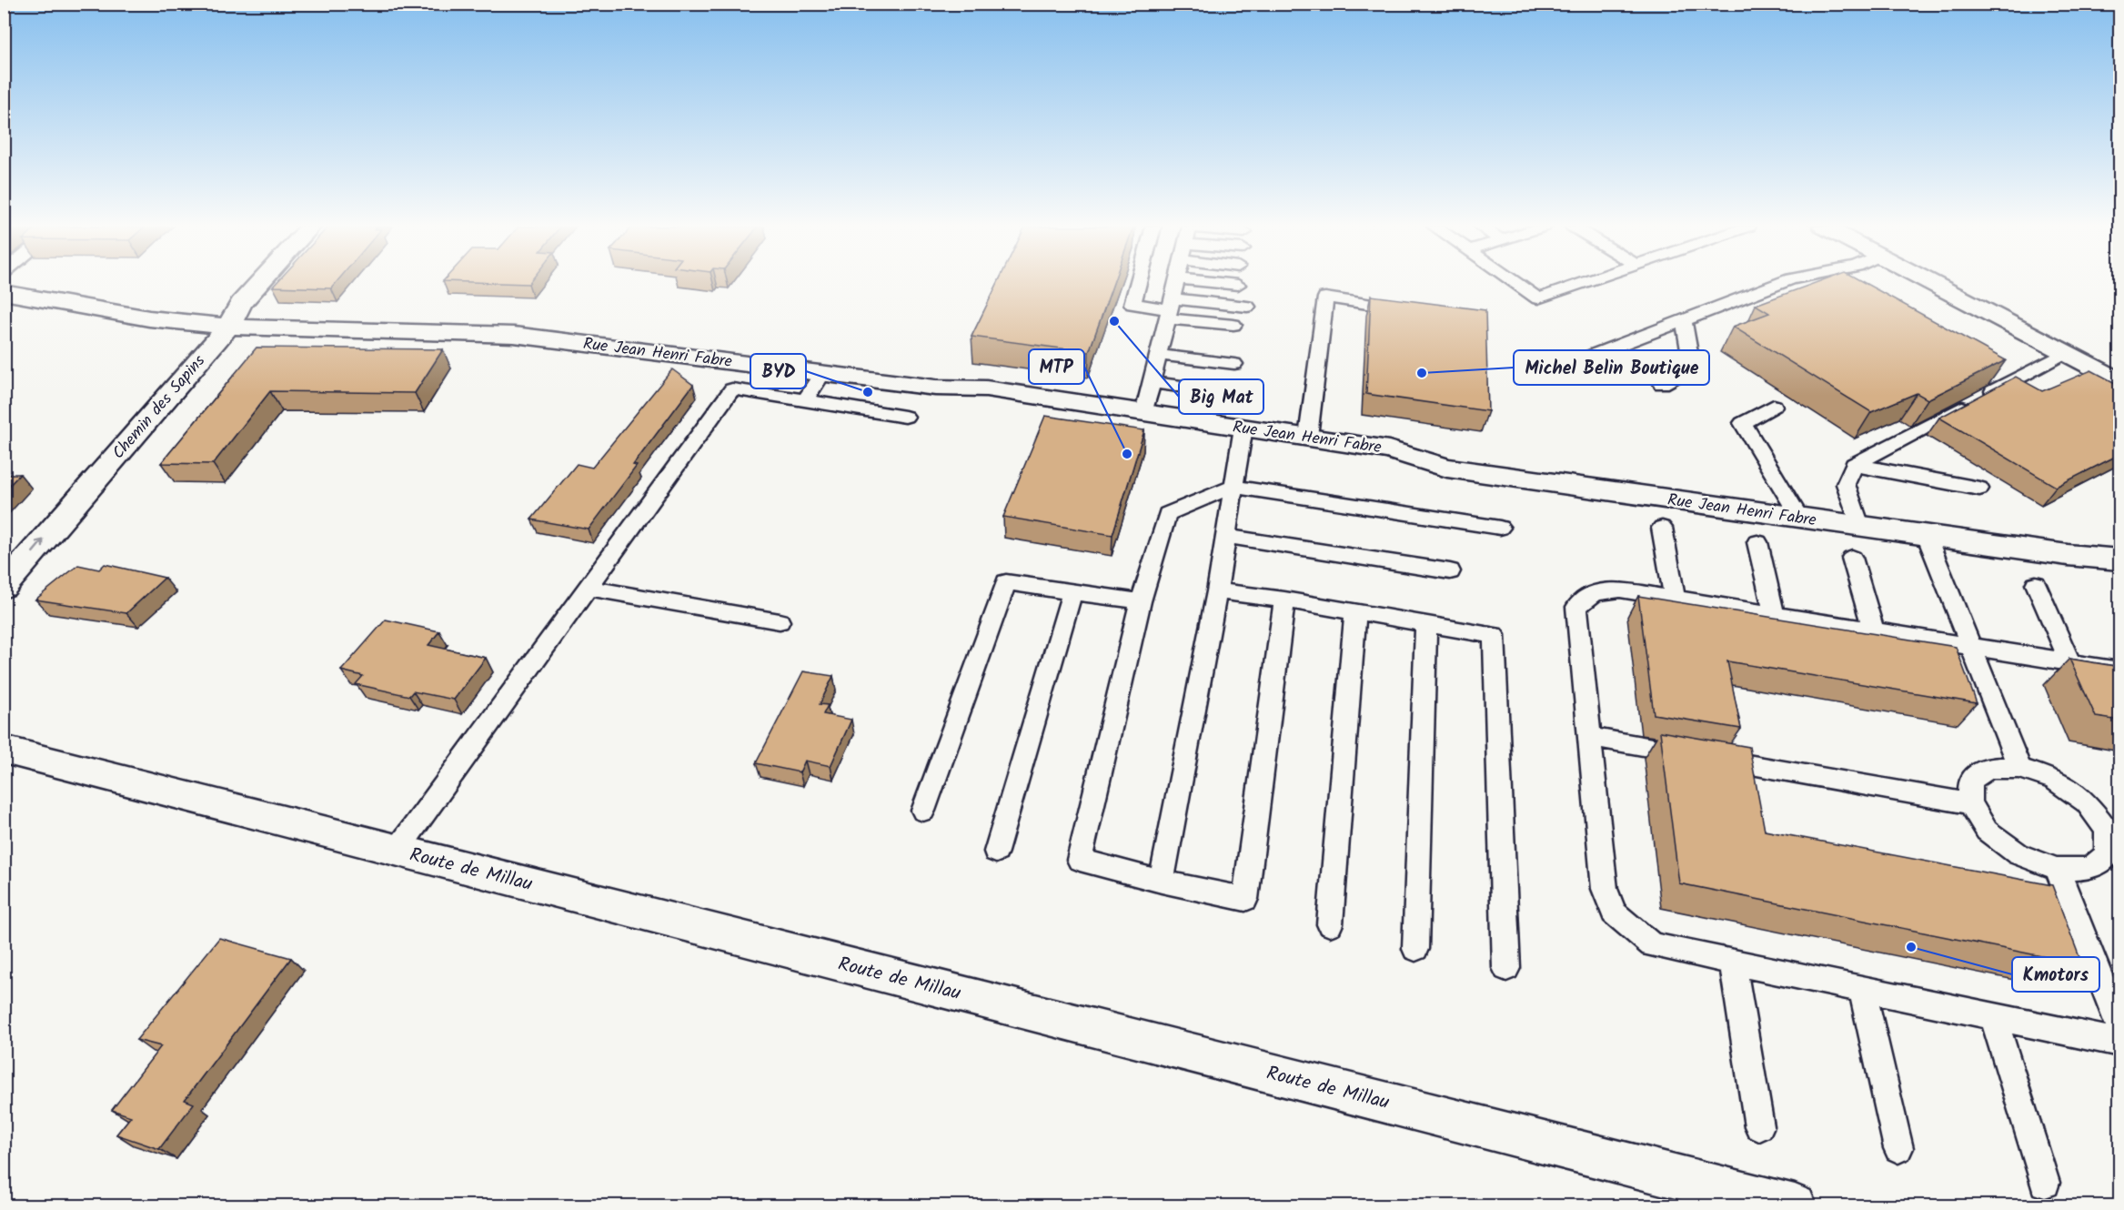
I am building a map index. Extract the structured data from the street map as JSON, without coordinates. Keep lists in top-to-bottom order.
{
  "streets": {
    "street": ["Rue Jean Henri Fabre", "Chemin des Sapins", "Route de Millau"]
  },
  "crossings": [
    ["Rue Jean Henri Fabre", "Chemin des Sapins"]
  ],
  "one_way": ["Chemin des Sapins"],
  "places": [
    "Big Mat",
    "Michel Belin Boutique",
    "BYD",
    "MTP",
    "Kmotors"
  ]
}
